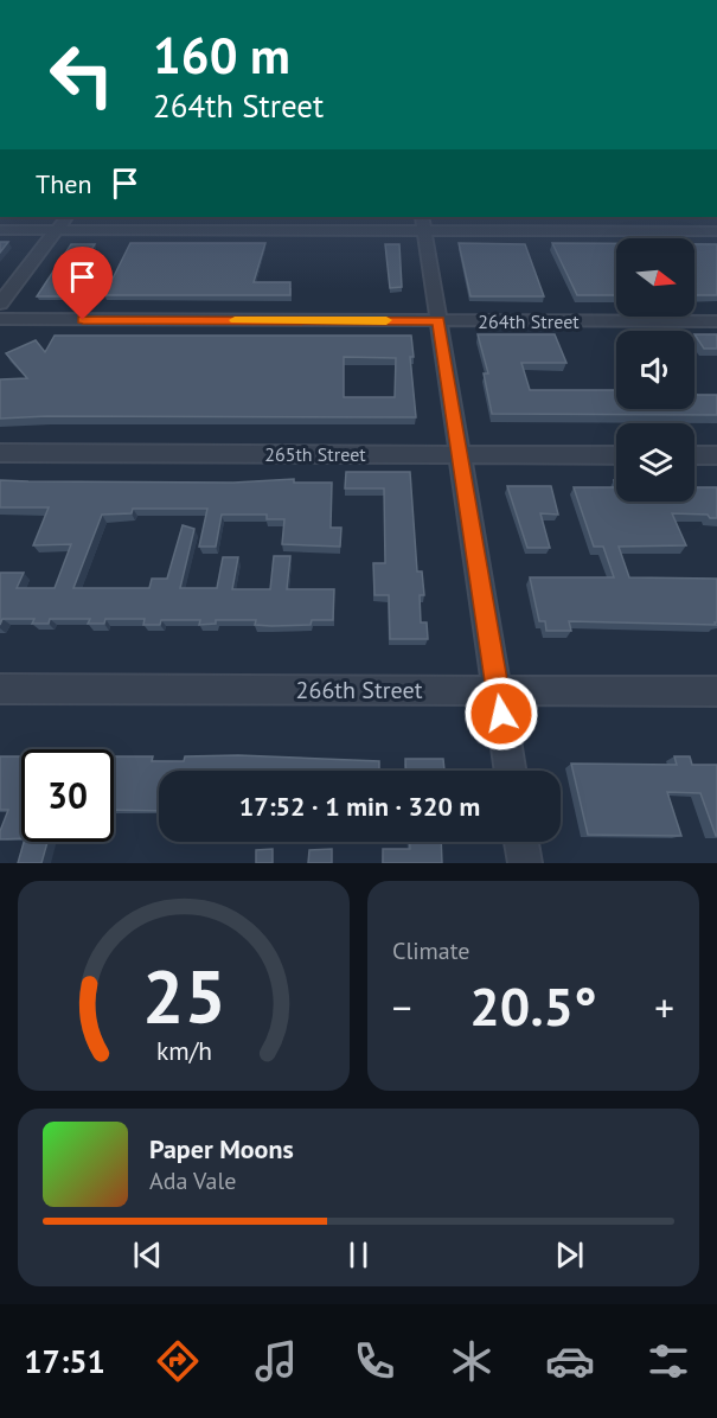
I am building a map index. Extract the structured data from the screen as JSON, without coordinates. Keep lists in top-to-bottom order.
{
  "streets": {
    "street": ["264th Street", "265th Street", "266th Street"]
  },
  "north": "right",
  "page": {
    "turn": ["160 m", "264th Street"],
    "then": "Then",
    "limit": "30",
    "trip": "17:52 · 1 min · 320 m",
    "tile": "Climate",
    "heat": ["−", "20.5°", "+"],
    "song": ["Paper Moons", "Ada Vale"],
    "tabs": "17:51",
    "gauge": ["25", "km/h"]
  }
}
